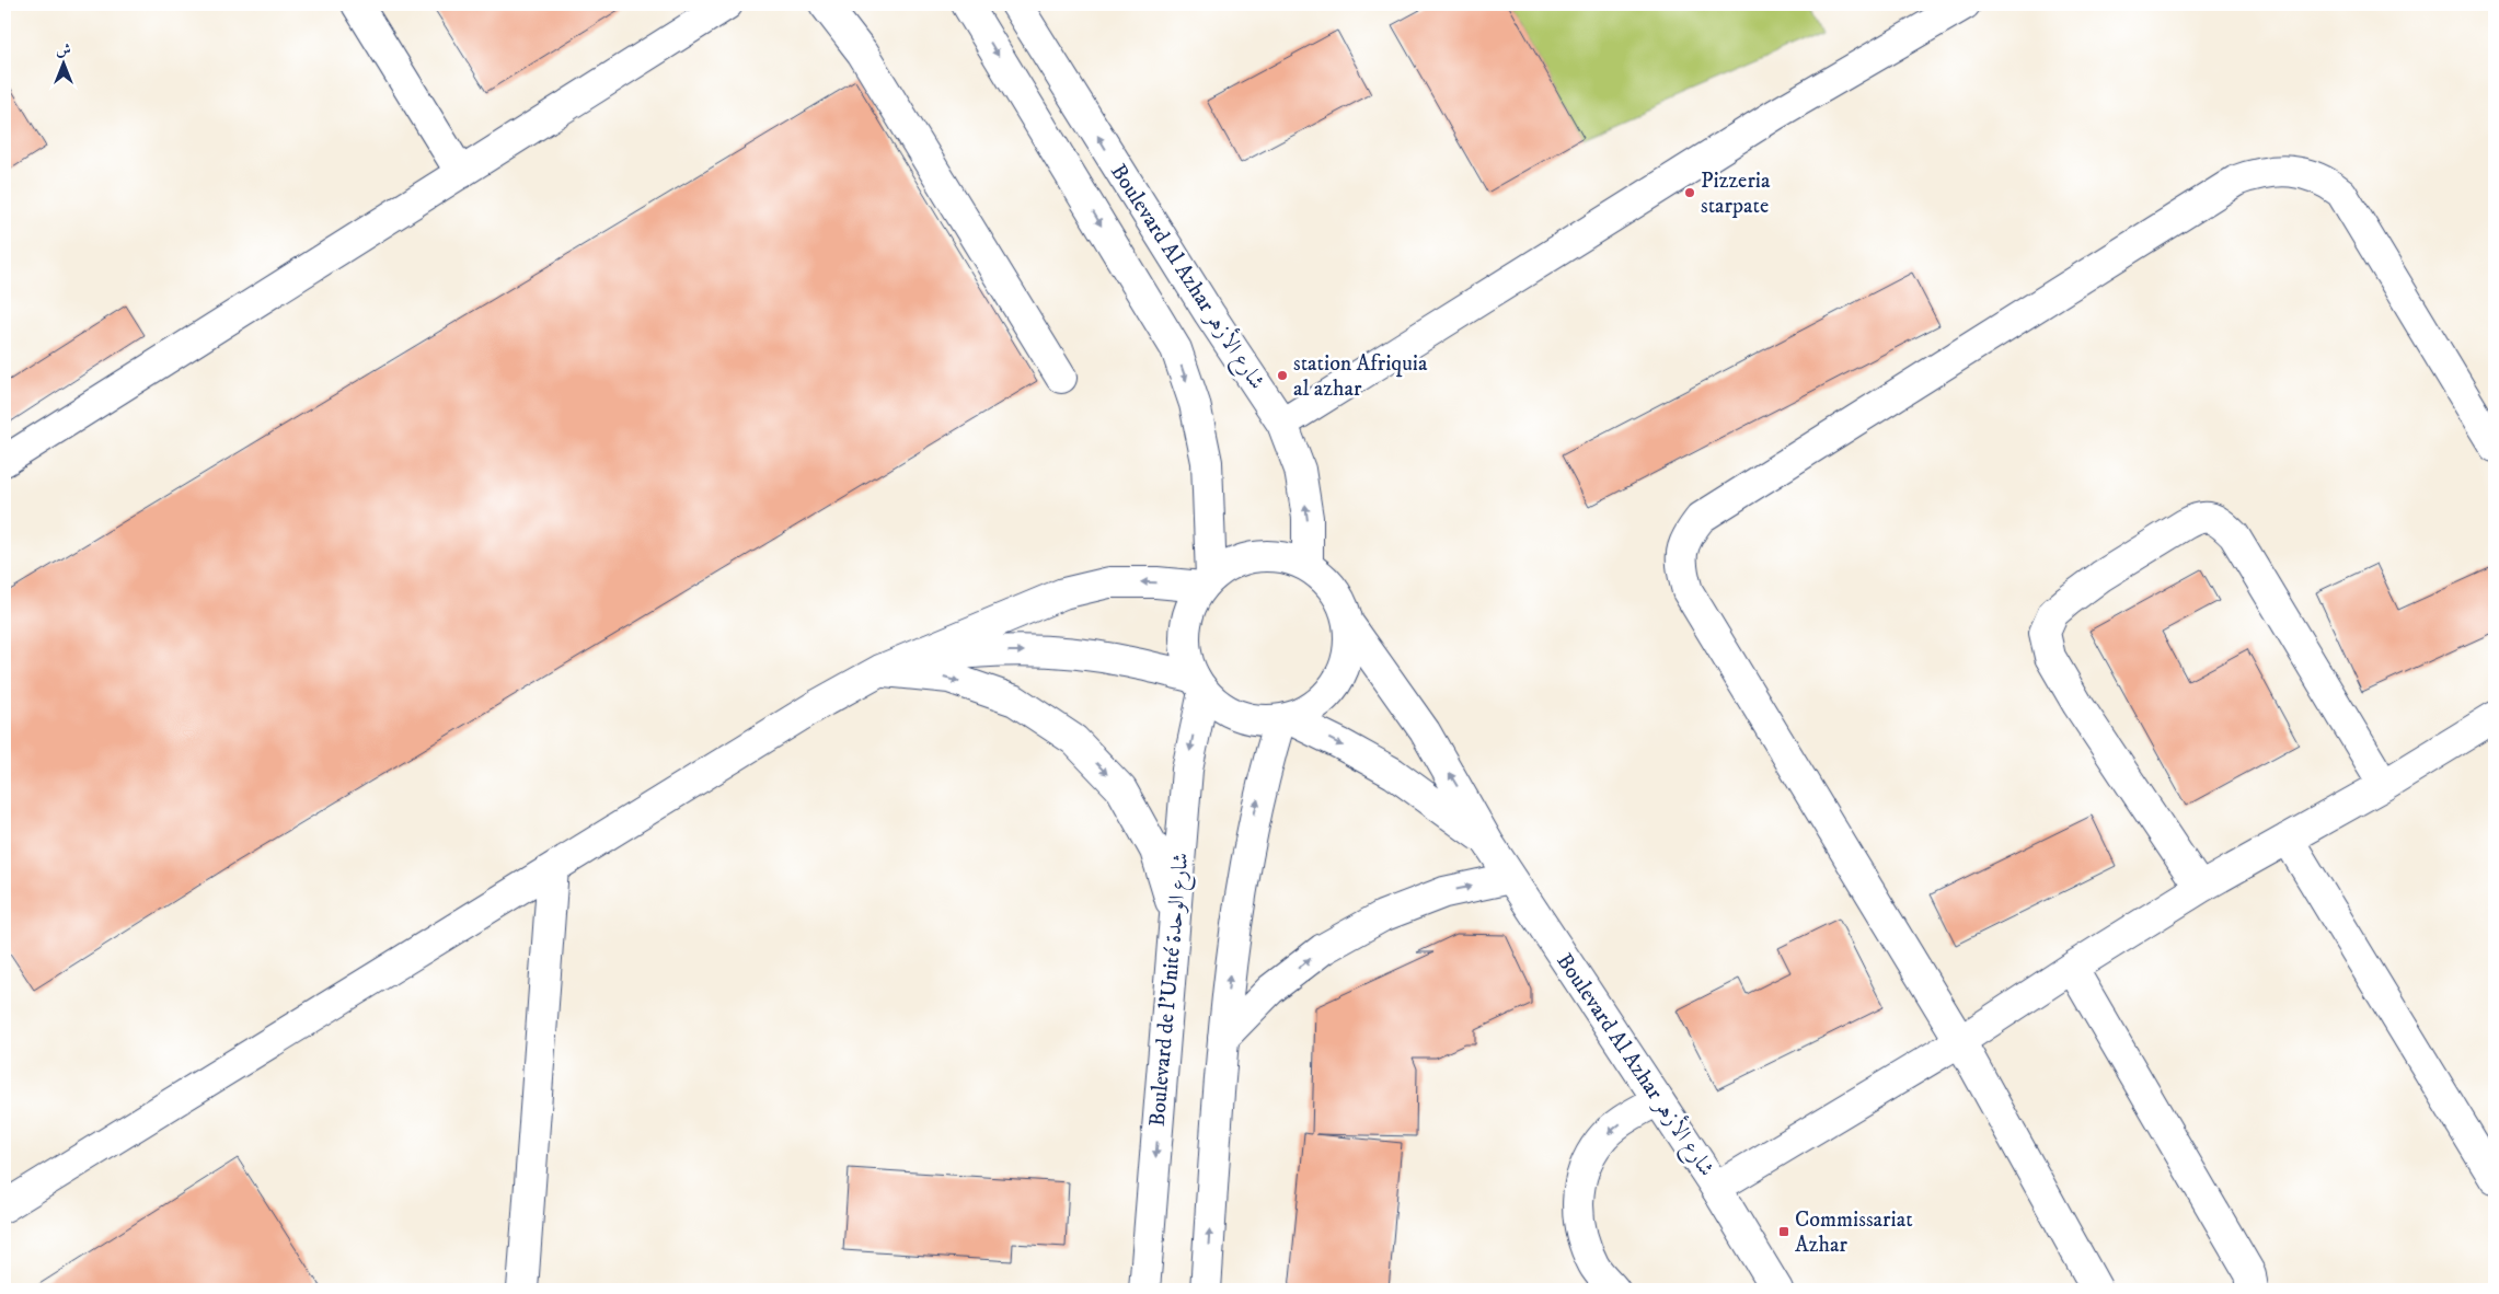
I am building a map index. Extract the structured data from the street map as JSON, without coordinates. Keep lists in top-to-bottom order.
{
  "streets": {
    "street": ["Boulevard Al Azhar شارع الأزهر", "Boulevard de l'Unité شارع الوحدة"]
  },
  "crossings": [
    ["Boulevard Al Azhar شارع الأزهر", "Boulevard de l'Unité شارع الوحدة"]
  ],
  "places": {
    "other": ["Pizzeria starpate", "station Afriquia al azhar"],
    "transit": ["Commissariat Azhar"]
  },
  "north": "top"
}
